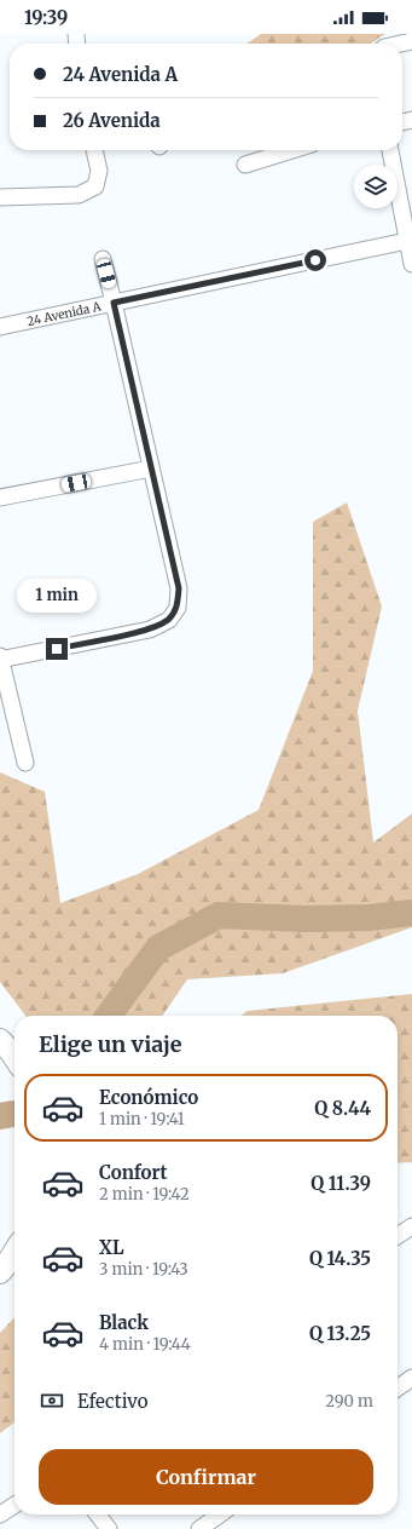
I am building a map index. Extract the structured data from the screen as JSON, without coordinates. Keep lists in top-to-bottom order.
{
  "streets": {
    "street": ["24 Avenida A"]
  },
  "page": {
    "status": "19:39",
    "banner": ["24 Avenida A", "26 Avenida"],
    "bubble": "1 min",
    "heading": "Elige un viaje",
    "list": [
      {
        "name": "Económico",
        "note": "1 min · 19:41",
        "value": "Q 8.44"
      },
      {
        "name": "Confort",
        "note": "2 min · 19:42",
        "value": "Q 11.39"
      },
      {
        "name": "XL",
        "note": "3 min · 19:43",
        "value": "Q 14.35"
      },
      {
        "name": "Black",
        "note": "4 min · 19:44",
        "value": "Q 13.25"
      }
    ],
    "pay": ["Efectivo", "290 m"],
    "buttons": "Confirmar"
  }
}
